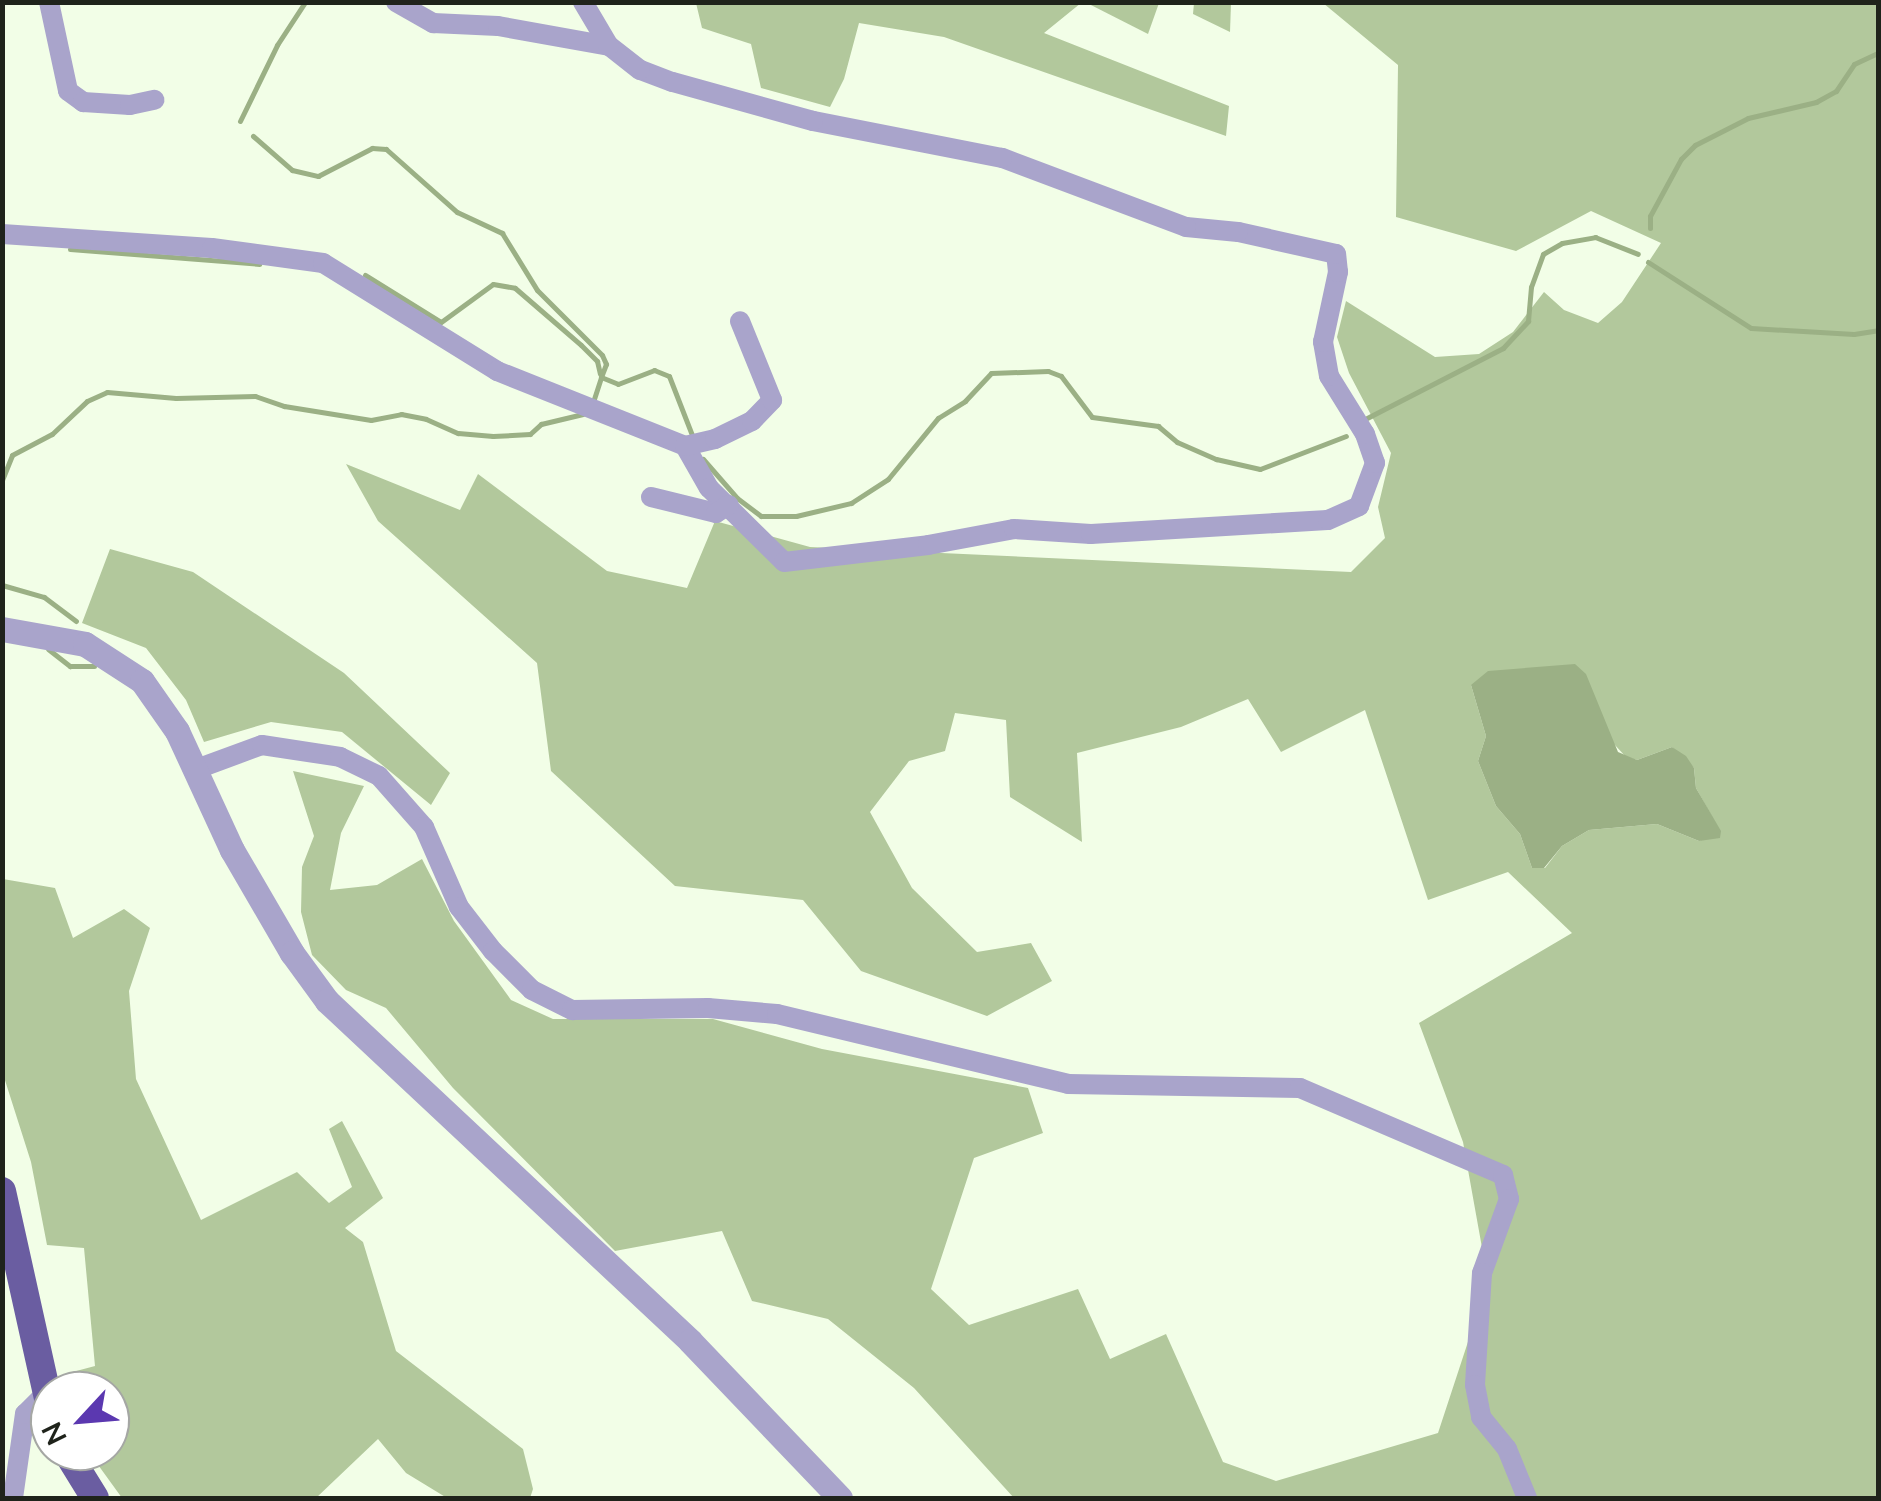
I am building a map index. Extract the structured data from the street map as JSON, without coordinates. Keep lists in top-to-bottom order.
{
  "north": "bottom left"
}
